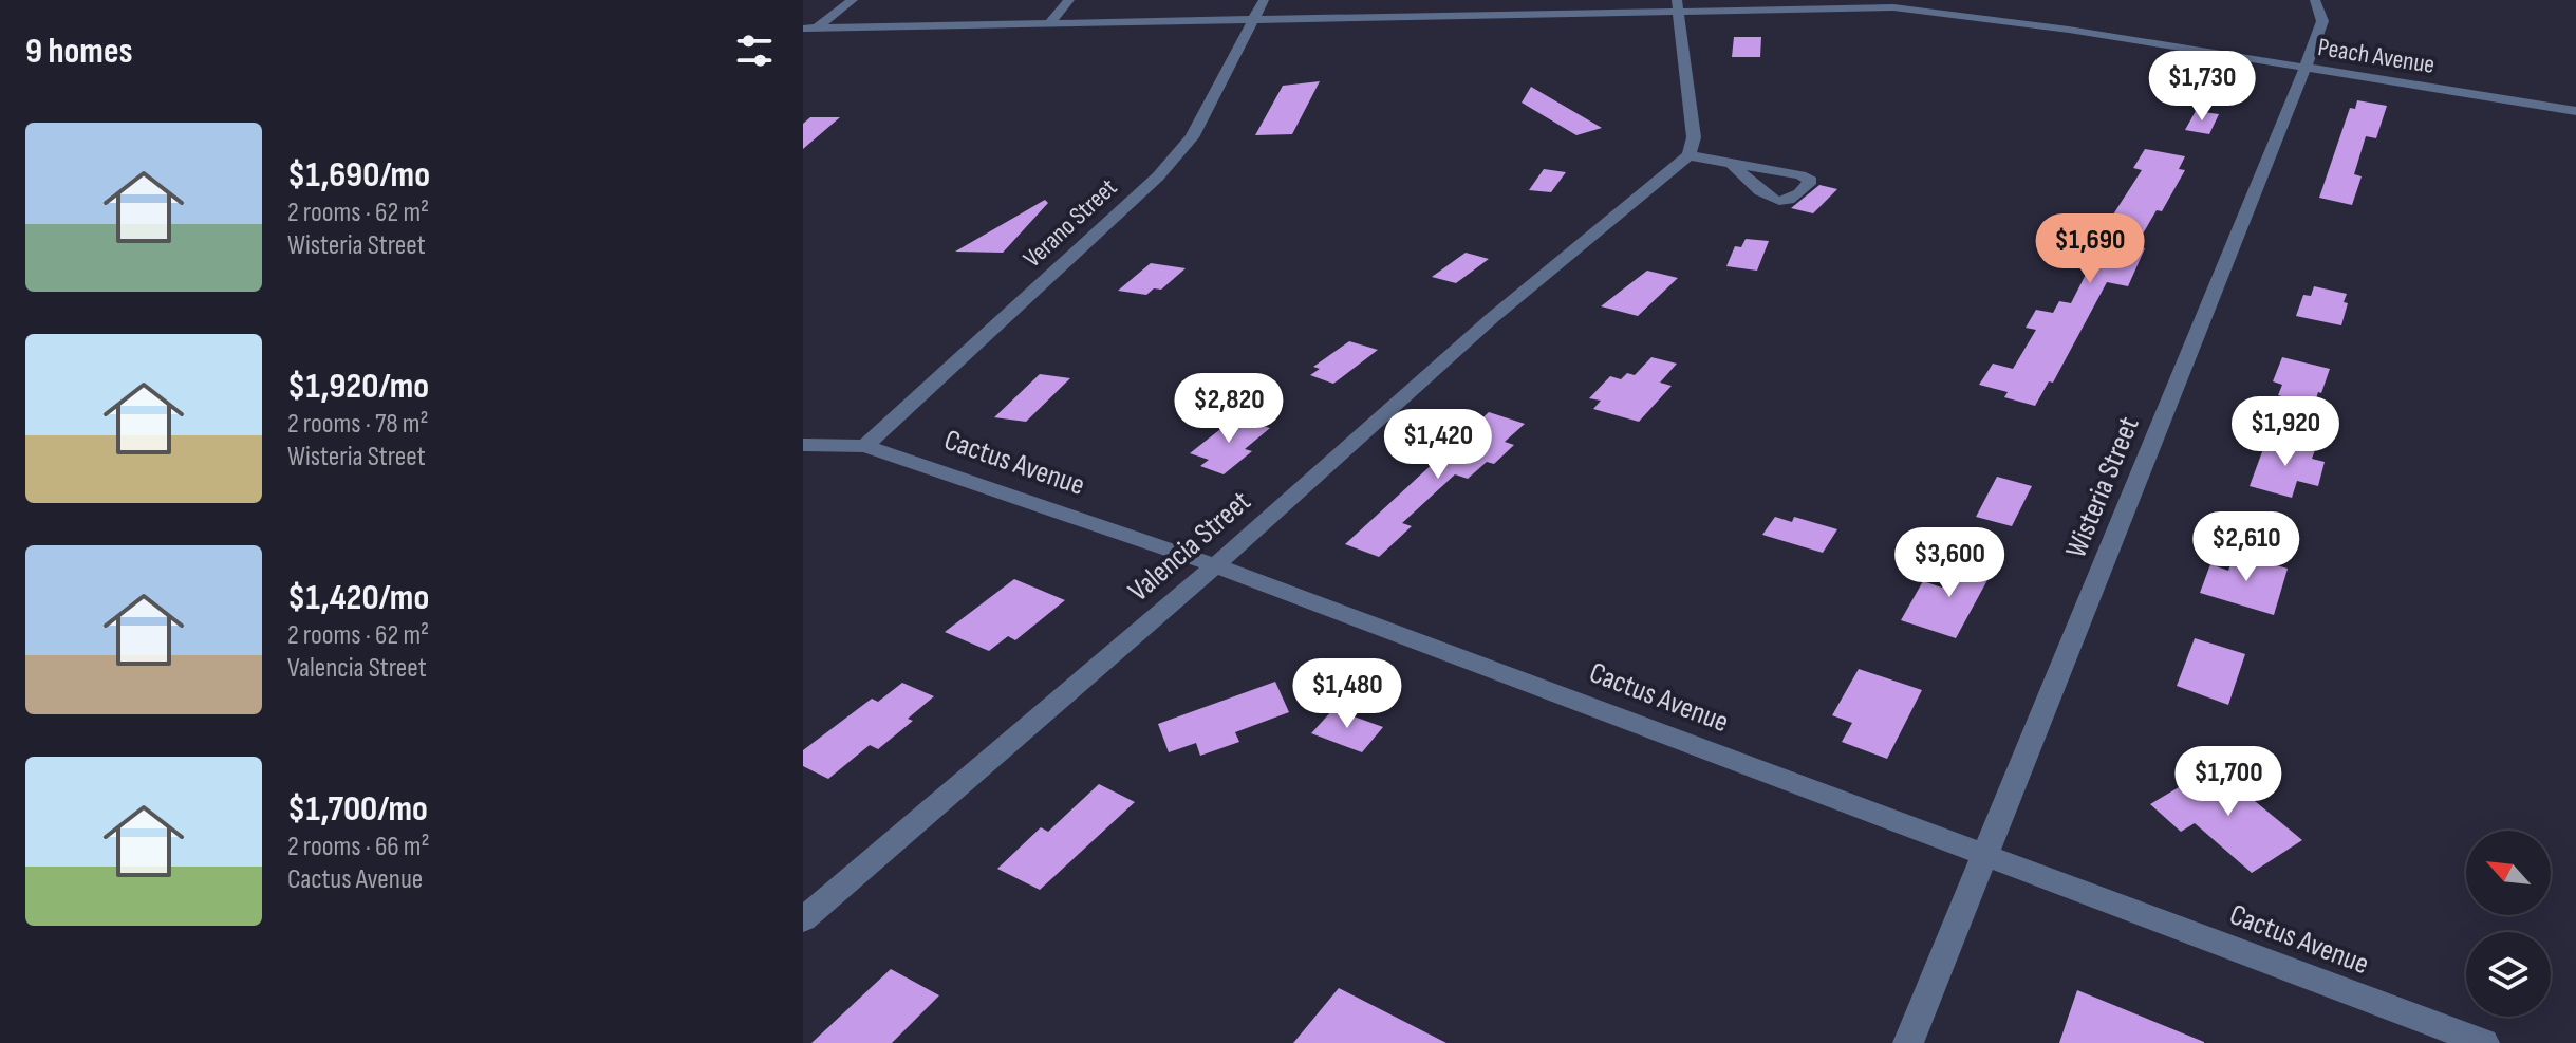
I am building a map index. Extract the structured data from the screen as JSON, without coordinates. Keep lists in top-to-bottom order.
{
  "streets": {
    "street": [
      "Peach Avenue",
      "Verano Street",
      "Cactus Avenue",
      "Wisteria Street",
      "Valencia Street"
    ]
  },
  "crossings": [
    ["Peach Avenue", "Verano Street"],
    ["Peach Avenue", "Wisteria Street"],
    ["Verano Street", "Cactus Avenue"],
    ["Cactus Avenue", "Wisteria Street"],
    ["Cactus Avenue", "Valencia Street"]
  ],
  "north": "top left",
  "page": {
    "heading": "9 homes",
    "price": [
      "$1,730",
      "$1,690",
      "$2,820",
      "$1,920",
      "$1,420",
      "$2,610",
      "$3,600",
      "$1,480",
      "$1,700"
    ],
    "list": [
      {
        "name": "$1,690/mo",
        "note": "2 rooms · 62 m² · Wisteria Street"
      },
      {
        "name": "$1,920/mo",
        "note": "2 rooms · 78 m² · Wisteria Street"
      },
      {
        "name": "$1,420/mo",
        "note": "2 rooms · 62 m² · Valencia Street"
      },
      {
        "name": "$1,700/mo",
        "note": "2 rooms · 66 m² · Cactus Avenue"
      }
    ]
  }
}
